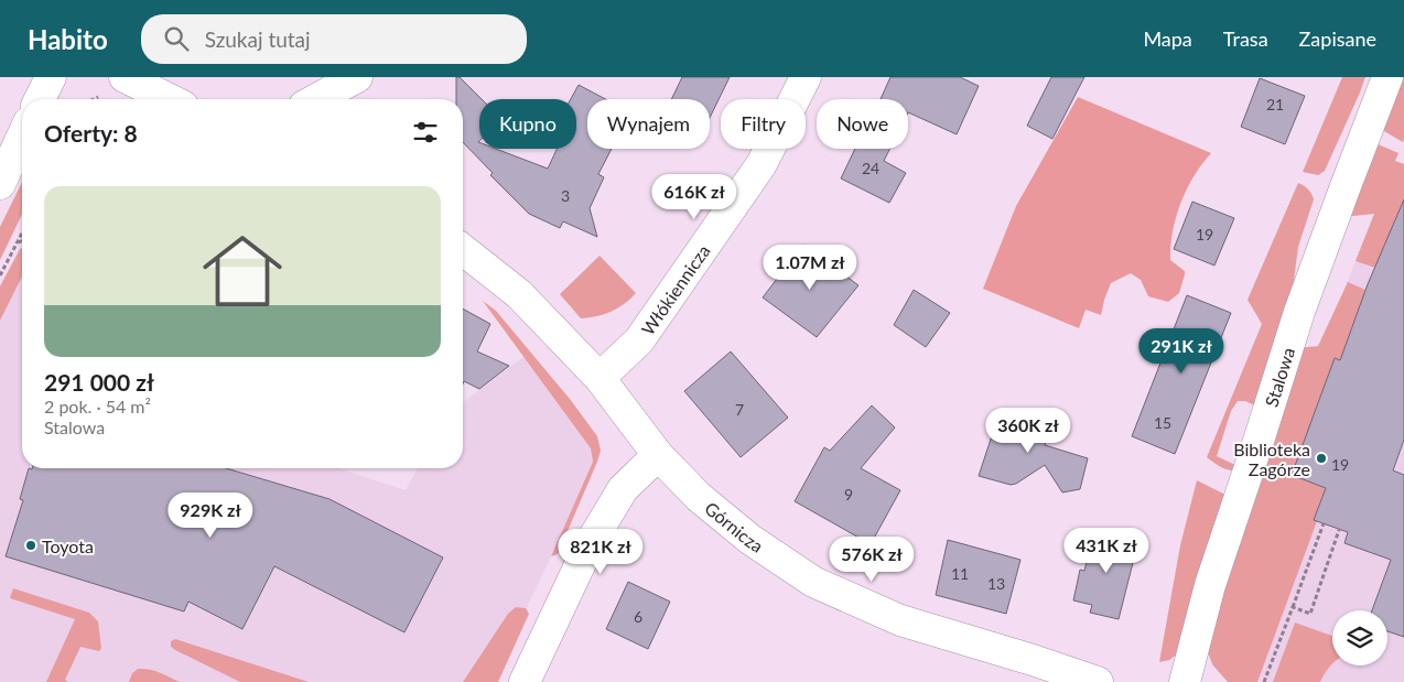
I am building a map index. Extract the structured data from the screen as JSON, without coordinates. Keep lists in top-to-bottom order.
{
  "streets": {
    "street": ["Włókiennicza", "Stalowa", "Górnicza"]
  },
  "crossings": [
    ["Włókiennicza", "Górnicza"]
  ],
  "places": ["Biblioteka Zagórze", "Toyota"],
  "house_numbers": [
    "21",
    "24",
    "3",
    "19",
    "7",
    "15",
    "19",
    "9",
    "11",
    "13",
    "6"
  ],
  "page": {
    "header": "Habito",
    "search": "Szukaj tutaj",
    "nav": ["Mapa", "Trasa", "Zapisane"],
    "chip": [
      "Kupno",
      "Wynajem",
      "Filtry",
      "Nowe"
    ],
    "heading": "Oferty: 8",
    "list": [
      {
        "name": "291 000 zł",
        "note": "2 pok. · 54 m² · Stalowa"
      }
    ],
    "price": [
      "616K zł",
      "1.07M zł",
      "291K zł",
      "360K zł",
      "929K zł",
      "431K zł",
      "821K zł",
      "576K zł"
    ]
  }
}
